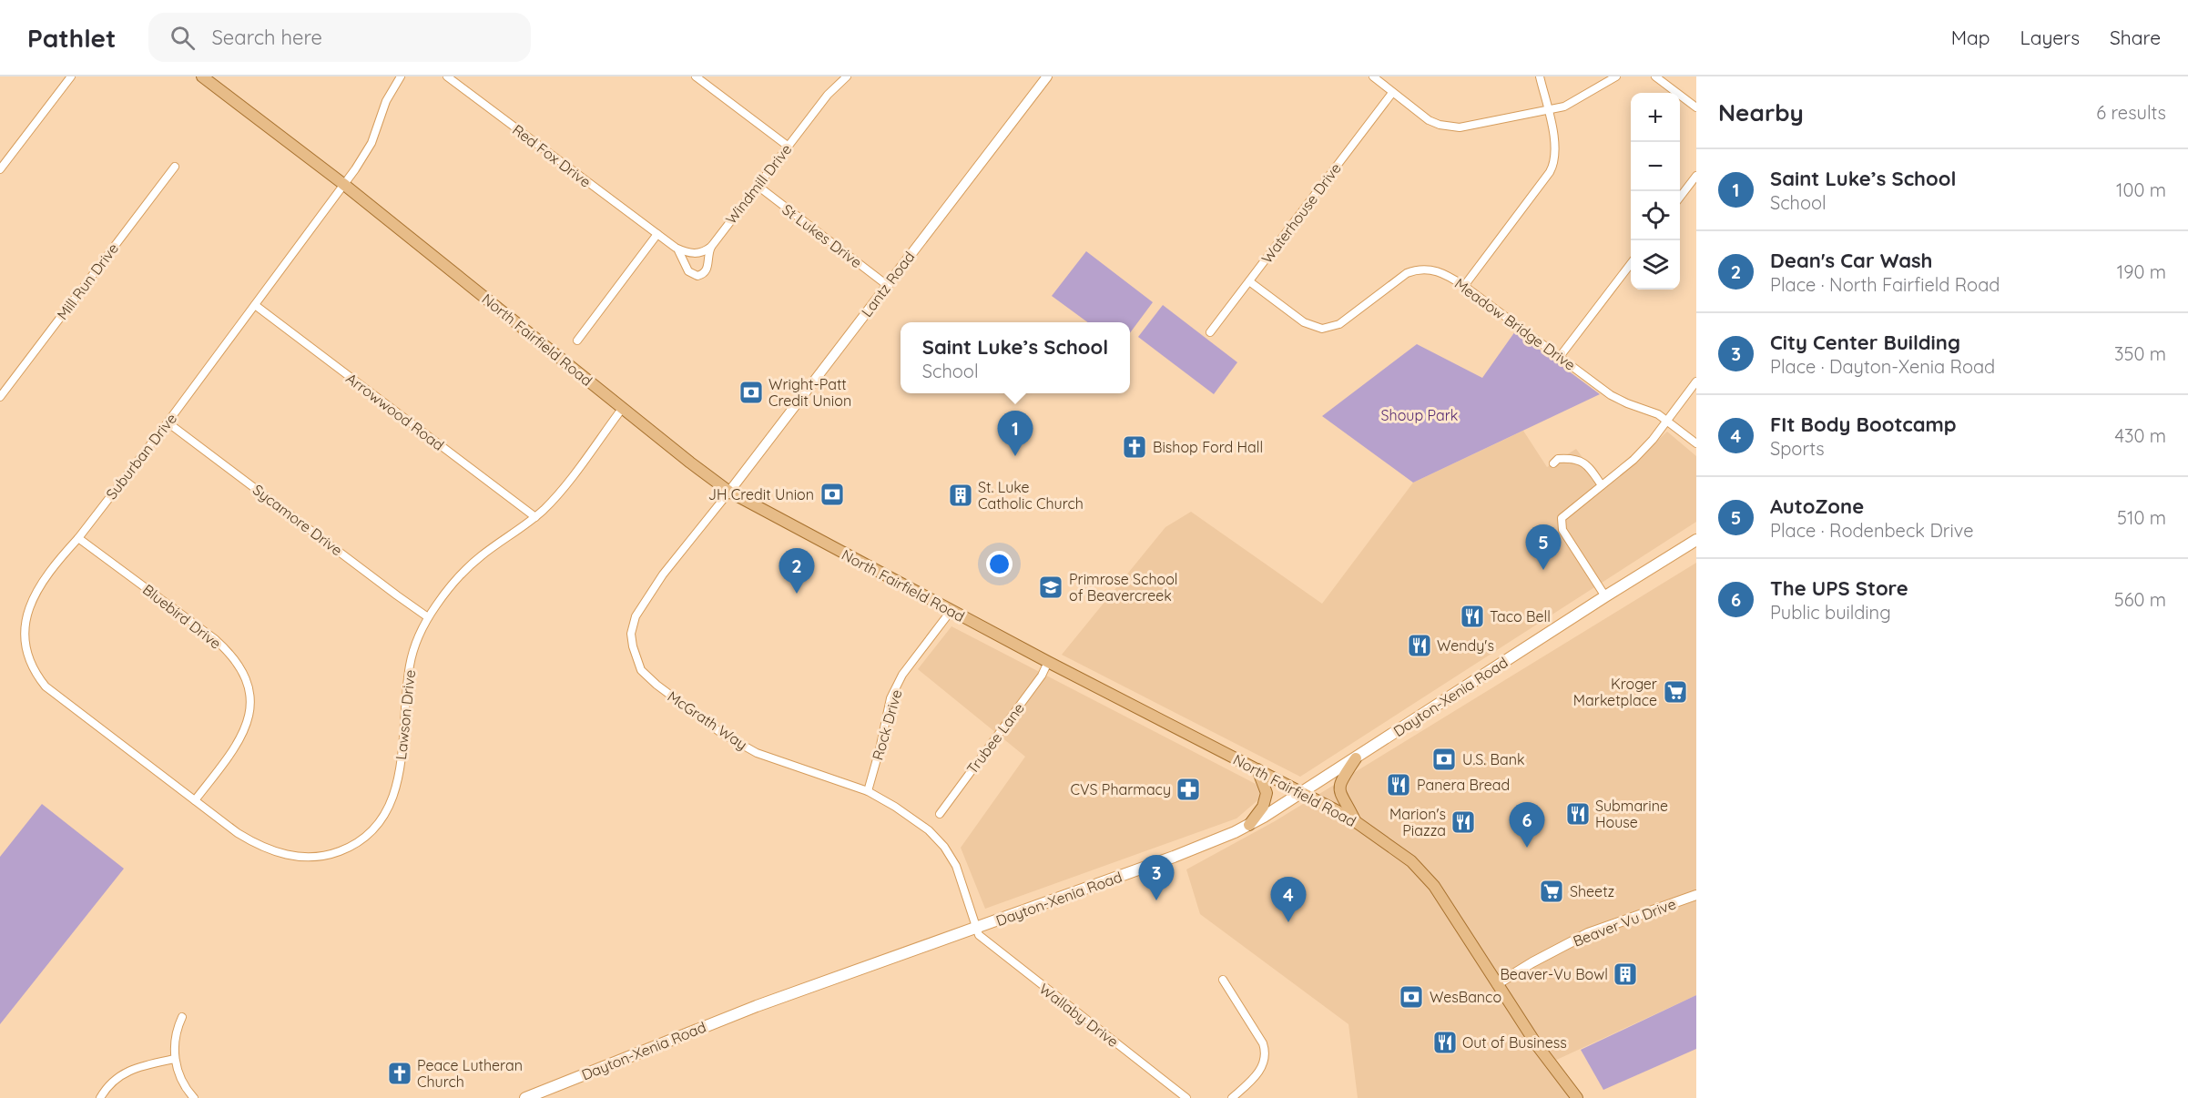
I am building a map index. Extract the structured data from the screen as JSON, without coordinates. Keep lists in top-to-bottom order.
{
  "streets": {
    "main road": ["North Fairfield Road", "Dayton-Xenia Road"],
    "street": [
      "Red Fox Drive",
      "Windmill Drive",
      "Waterhouse Drive",
      "St Lukes Drive",
      "Mill Run Drive",
      "Lantz Road",
      "Meadow Bridge Drive",
      "Arrowwood Road",
      "Suburban Drive",
      "Sycamore Drive",
      "Bluebird Drive",
      "Lawson Drive",
      "McGrath Way",
      "Rock Drive",
      "Trubee Lane",
      "Beaver Vu Drive",
      "Wallaby Drive"
    ]
  },
  "crossings": [
    ["Windmill Drive", "St Lukes Drive"],
    ["Waterhouse Drive", "Meadow Bridge Drive"],
    ["St Lukes Drive", "Lantz Road"],
    ["Lantz Road", "North Fairfield Road"],
    ["Lantz Road", "McGrath Way"],
    ["North Fairfield Road", "Suburban Drive"],
    ["North Fairfield Road", "Dayton-Xenia Road"],
    ["North Fairfield Road", "Lawson Drive"],
    ["North Fairfield Road", "McGrath Way"],
    ["North Fairfield Road", "Rock Drive"],
    ["North Fairfield Road", "Trubee Lane"],
    ["North Fairfield Road", "Beaver Vu Drive"],
    ["Arrowwood Road", "Suburban Drive"],
    ["Arrowwood Road", "Lawson Drive"],
    ["Suburban Drive", "Sycamore Drive"],
    ["Suburban Drive", "Bluebird Drive"],
    ["Suburban Drive", "Lawson Drive"],
    ["Sycamore Drive", "Lawson Drive"],
    ["Bluebird Drive", "Lawson Drive"],
    ["Dayton-Xenia Road", "McGrath Way"],
    ["Dayton-Xenia Road", "Wallaby Drive"],
    ["McGrath Way", "Rock Drive"],
    ["McGrath Way", "Wallaby Drive"]
  ],
  "parks": ["Shoup Park"],
  "places": {
    "bank": [
      "Wright-Patt Credit Union",
      "JH Credit Union",
      "U.S. Bank",
      "WesBanco"
    ],
    "church": ["Bishop Ford Hall", "Peace Lutheran Church"],
    "building": ["St. Luke Catholic Church", "Beaver-Vu Bowl"],
    "school or university": ["Primrose School of Beavercreek"],
    "restaurant": [
      "Taco Bell",
      "Wendy's",
      "Panera Bread",
      "Submarine House",
      "Marion's Piazza",
      "Out of Business"
    ],
    "supermarket": ["Kroger Marketplace", "Sheetz"],
    "pharmacy": ["CVS Pharmacy"]
  },
  "page": {
    "header": "Pathlet",
    "search": "Search here",
    "nav": ["Map", "Layers", "Share"],
    "heading": ["Nearby", "6 results"],
    "map_buttons": ["+", "−"],
    "list": [
      {
        "mark": "1",
        "name": "Saint Luke’s School",
        "note": "School",
        "value": "100 m"
      },
      {
        "mark": "2",
        "name": "Dean's Car Wash",
        "note": "Place · North Fairfield Road",
        "value": "190 m"
      },
      {
        "mark": "3",
        "name": "City Center Building",
        "note": "Place · Dayton-Xenia Road",
        "value": "350 m"
      },
      {
        "mark": "4",
        "name": "FIt Body Bootcamp",
        "note": "Sports",
        "value": "430 m"
      },
      {
        "mark": "5",
        "name": "AutoZone",
        "note": "Place · Rodenbeck Drive",
        "value": "510 m"
      },
      {
        "mark": "6",
        "name": "The UPS Store",
        "note": "Public building",
        "value": "560 m"
      }
    ],
    "popup": ["Saint Luke’s School", "School"],
    "pins": [
      "1",
      "5",
      "2",
      "6",
      "3",
      "4"
    ]
  }
}
